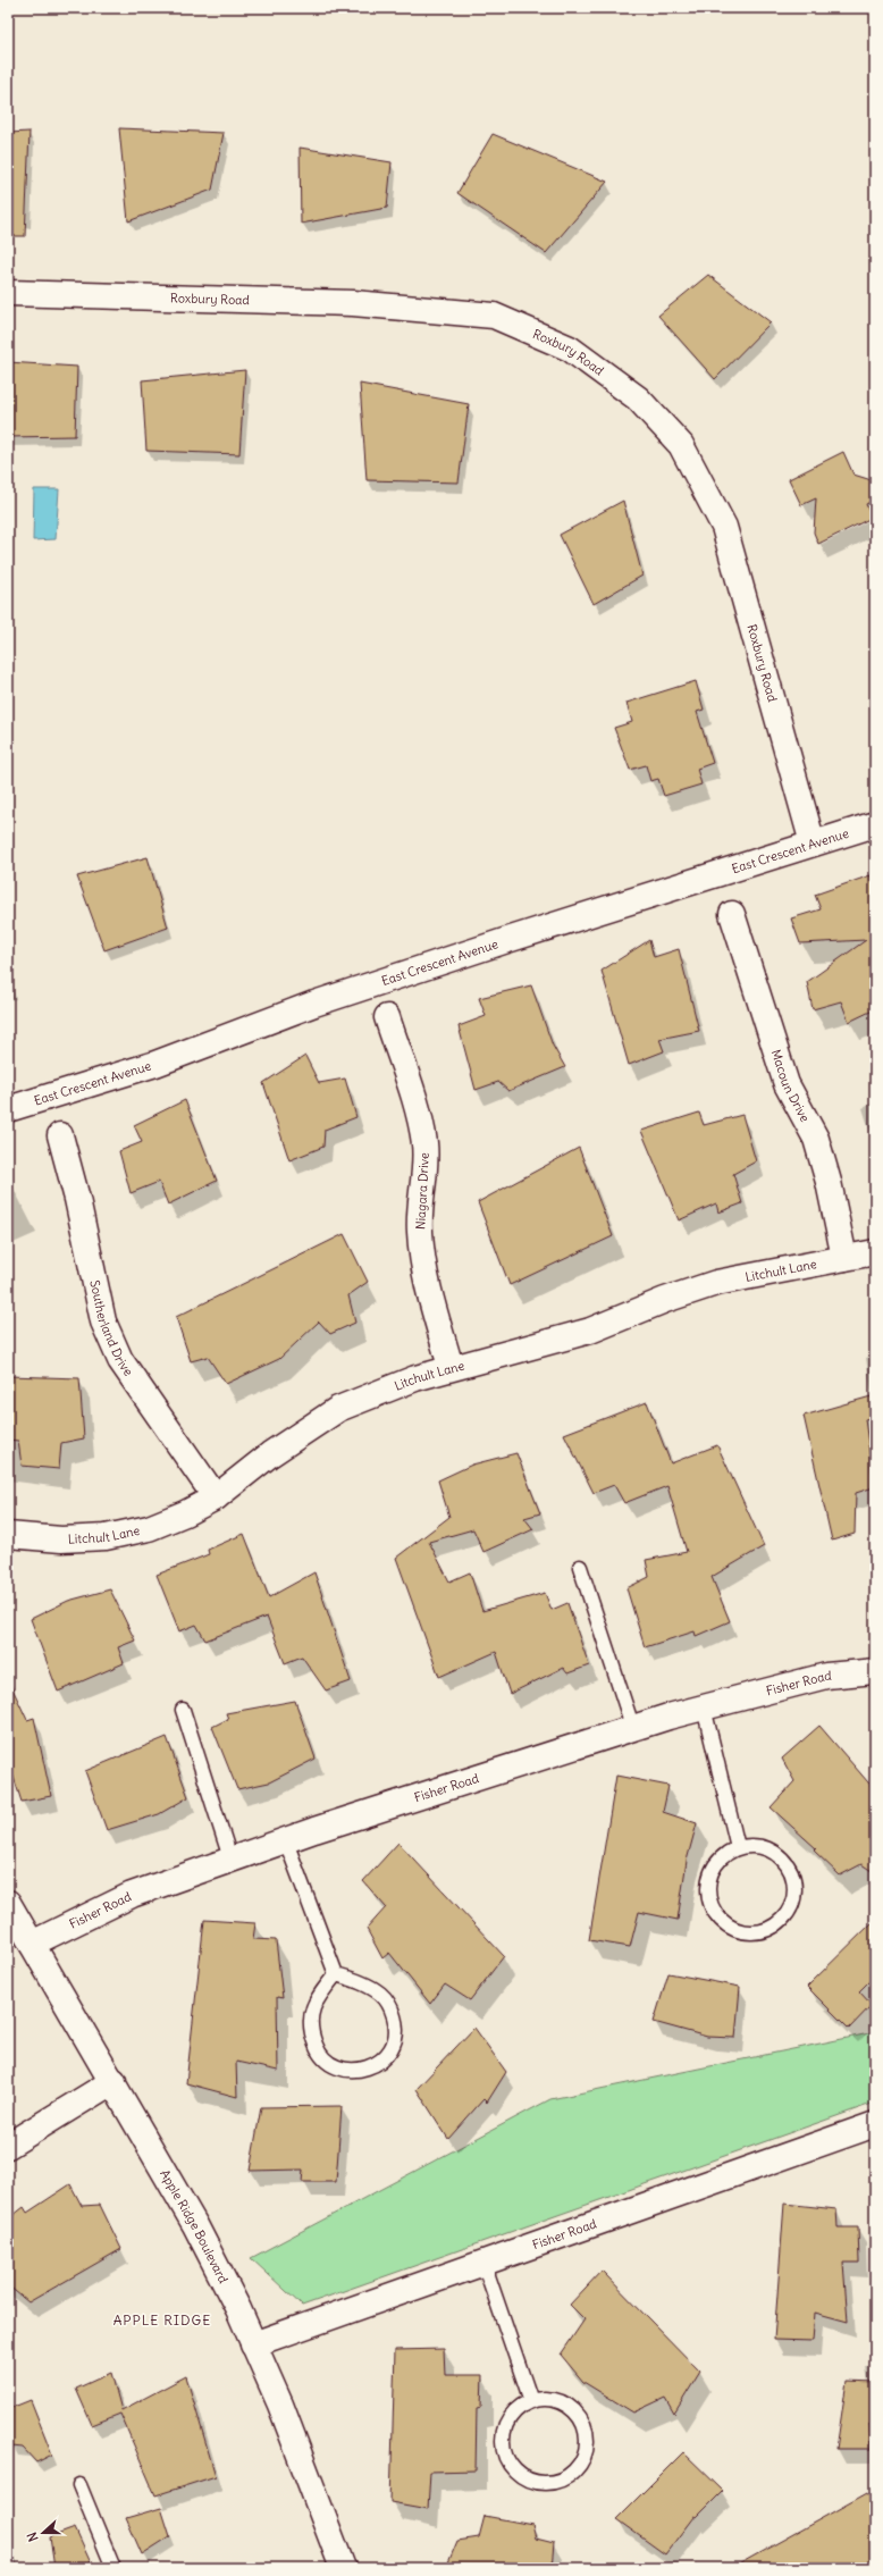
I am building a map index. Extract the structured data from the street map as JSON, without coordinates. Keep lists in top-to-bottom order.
{
  "streets": {
    "street": [
      "Roxbury Road",
      "East Crescent Avenue",
      "Macoun Drive",
      "Niagara Drive",
      "Litchult Lane",
      "Southerland Drive",
      "Fisher Road",
      "Apple Ridge Boulevard"
    ]
  },
  "crossings": [
    ["Roxbury Road", "East Crescent Avenue"],
    ["Macoun Drive", "Litchult Lane"],
    ["Niagara Drive", "Litchult Lane"],
    ["Litchult Lane", "Southerland Drive"],
    ["Fisher Road", "Apple Ridge Boulevard"]
  ],
  "districts": ["APPLE RIDGE"],
  "north": "left"
}
